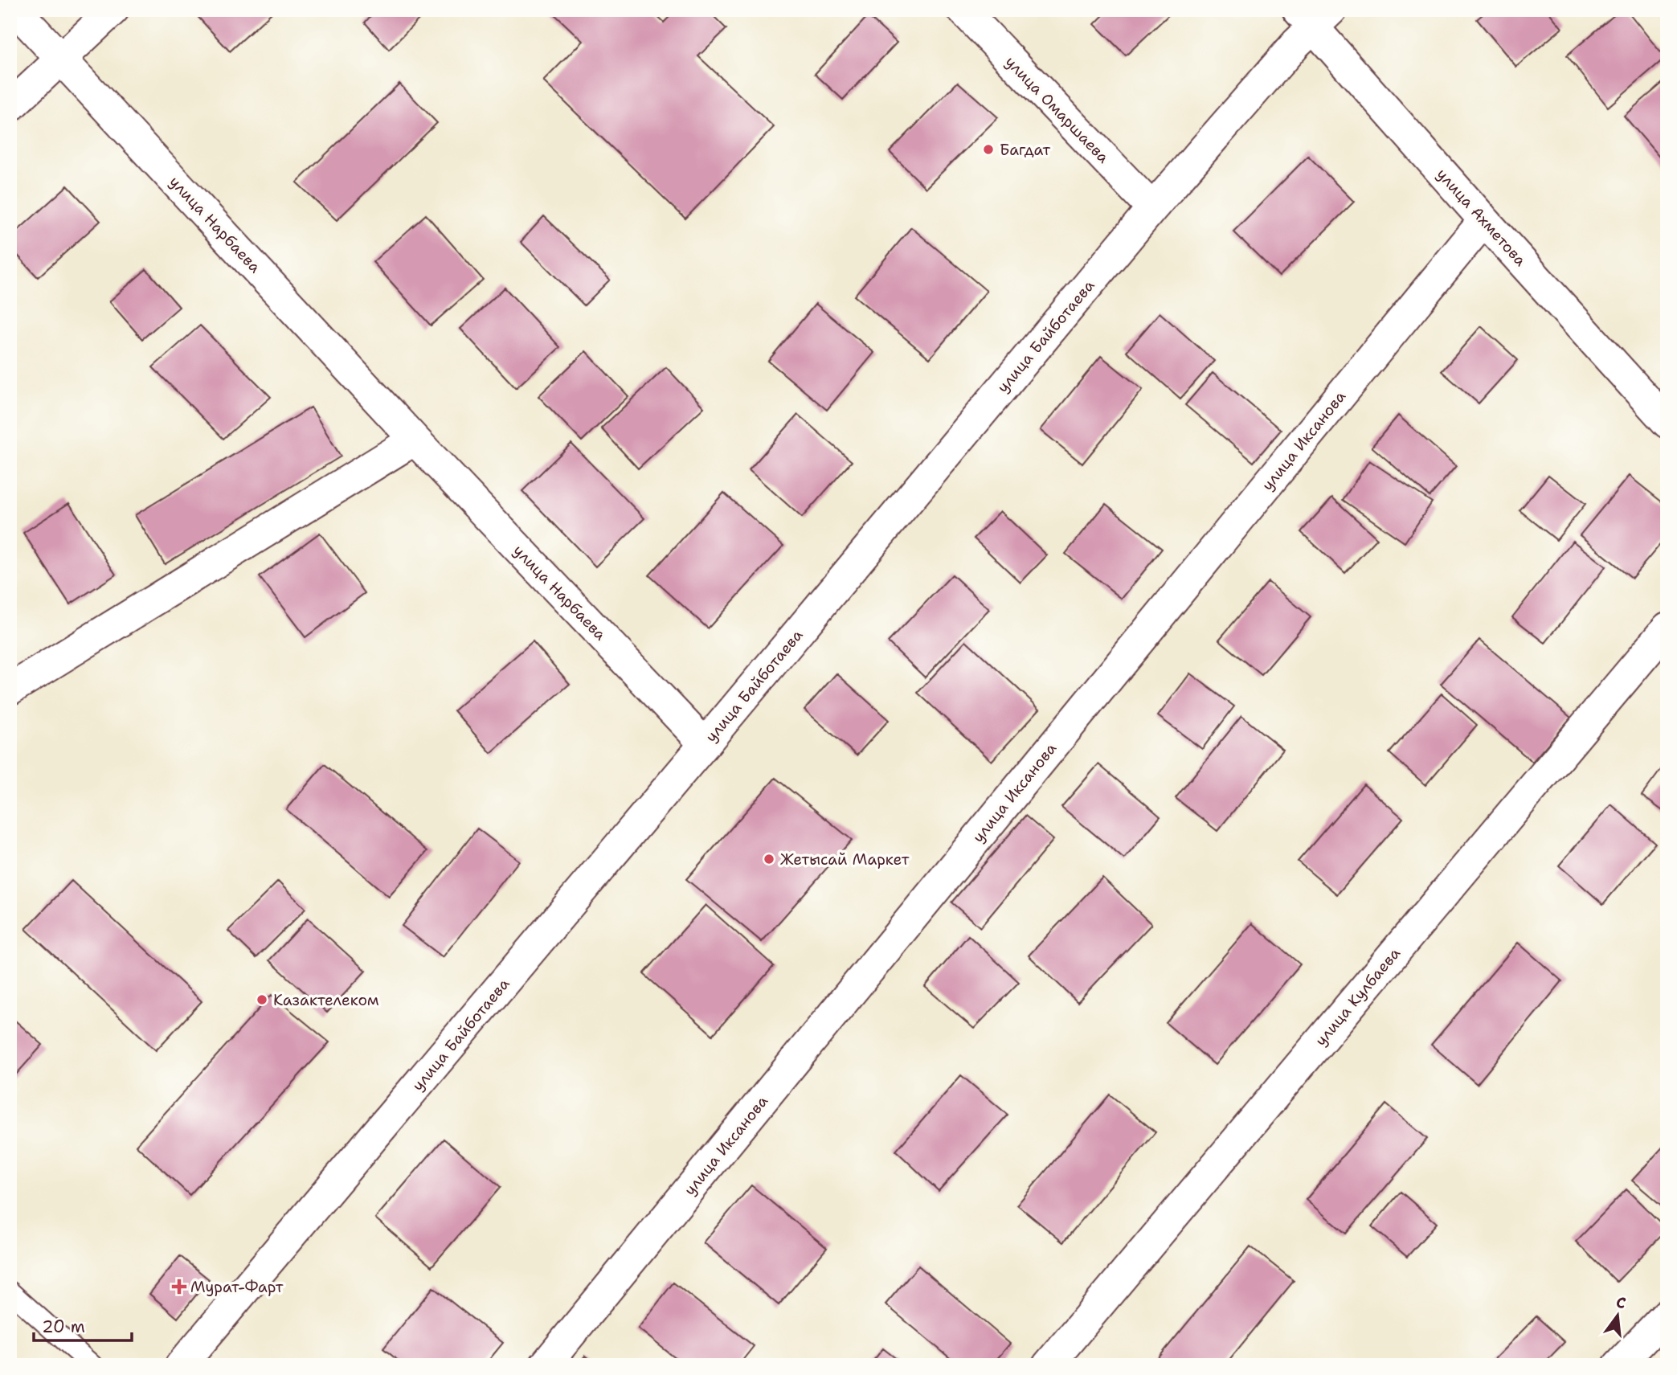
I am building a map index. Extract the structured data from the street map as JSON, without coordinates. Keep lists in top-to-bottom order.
{
  "streets": {
    "street": [
      "улица Омаршаева",
      "улица Ахметова",
      "улица Нарбаева",
      "улица Байботаева",
      "улица Иксанова",
      "улица Кулбаева"
    ]
  },
  "crossings": [
    ["улица Омаршаева", "улица Байботаева"],
    ["улица Ахметова", "улица Байботаева"],
    ["улица Ахметова", "улица Иксанова"],
    ["улица Нарбаева", "улица Байботаева"]
  ],
  "places": {
    "other": ["Багдат", "Жетысай Маркет", "Казактелеком"],
    "health": ["Мурат-Фарт"]
  },
  "scale_bar": "20 m",
  "north": "top"
}
